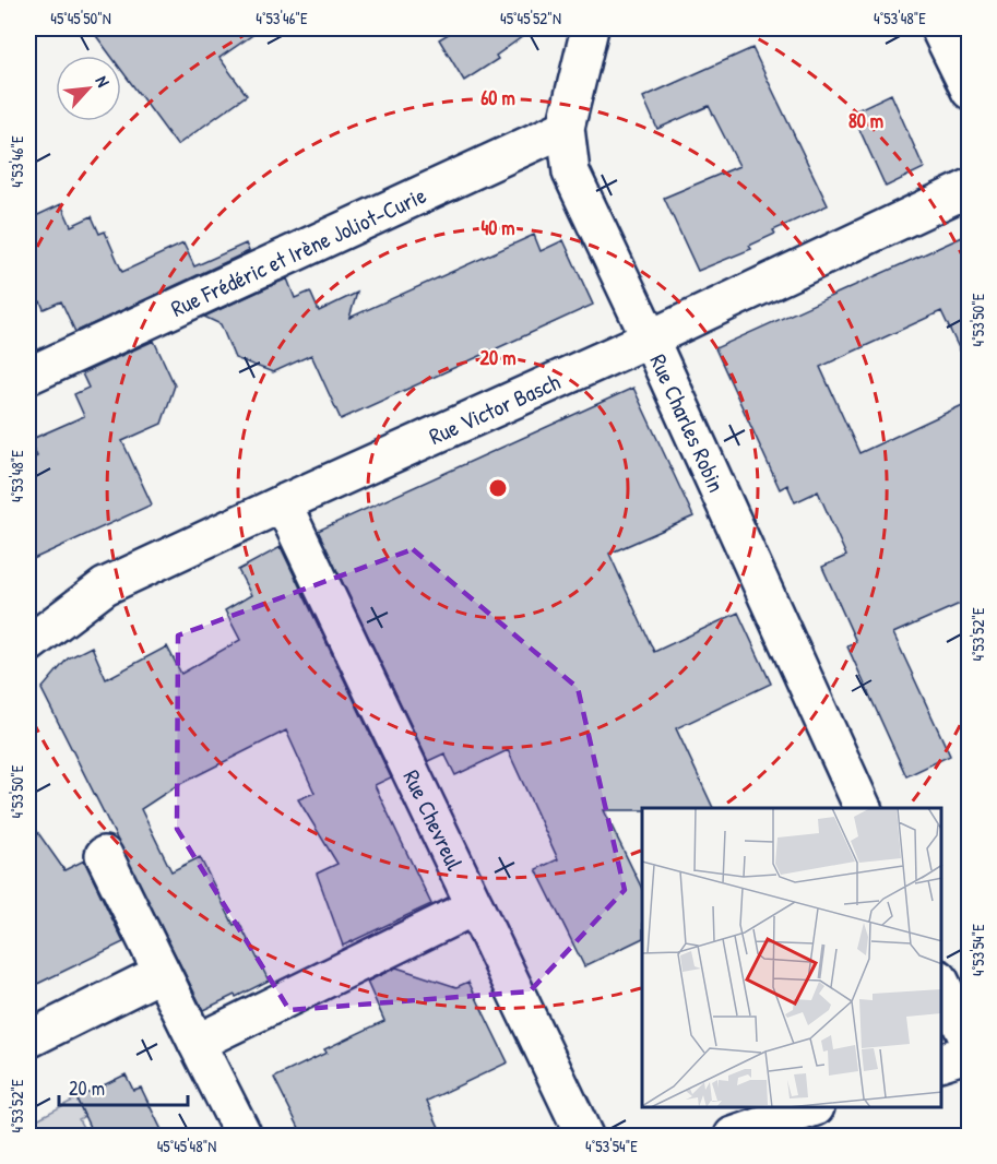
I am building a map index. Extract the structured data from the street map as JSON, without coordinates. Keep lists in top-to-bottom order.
{
  "streets": {
    "street": [
      "Rue Frédéric et Irène Joliot-Curie",
      "Rue Victor Basch",
      "Rue Charles Robin",
      "Rue Chevreul"
    ]
  },
  "crossings": [
    ["Rue Frédéric et Irène Joliot-Curie", "Rue Charles Robin"],
    ["Rue Victor Basch", "Rue Charles Robin"],
    ["Rue Victor Basch", "Rue Chevreul"]
  ],
  "scale_bar": "20 m",
  "north": "top right",
  "coordinates": [
    "45°45'50\"N",
    "4°53'46\"E",
    "45°45'52\"N",
    "4°53'48\"E",
    "4°53'50\"E",
    "4°53'52\"E",
    "4°53'54\"E",
    "45°45'48\"N"
  ],
  "rings": [
    "60 m",
    "80 m",
    "40 m",
    "20 m"
  ]
}
